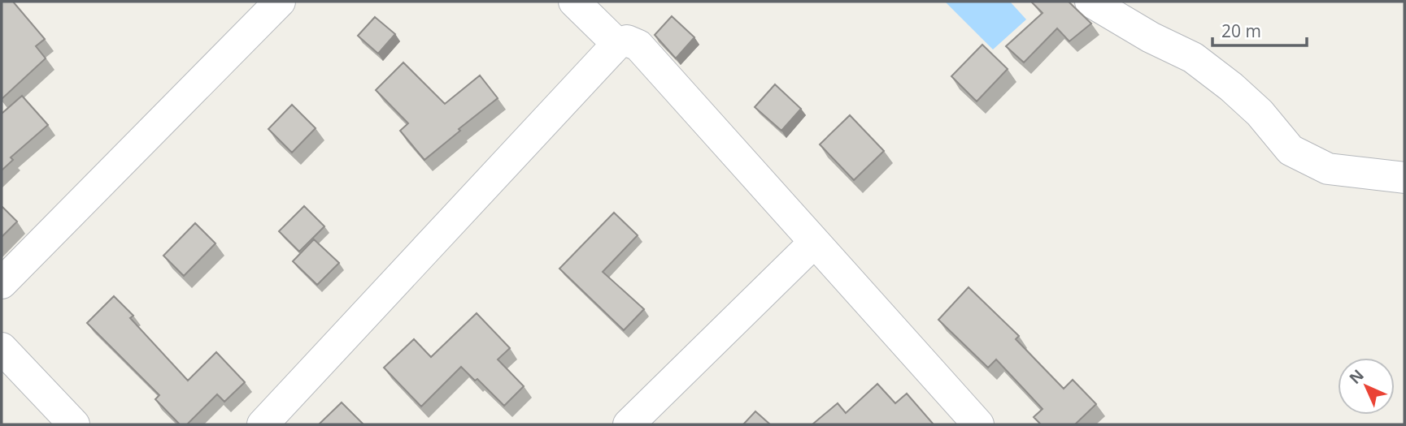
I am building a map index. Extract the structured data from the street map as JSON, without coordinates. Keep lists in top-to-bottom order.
{
  "scale_bar": "20 m",
  "north": "top left"
}
